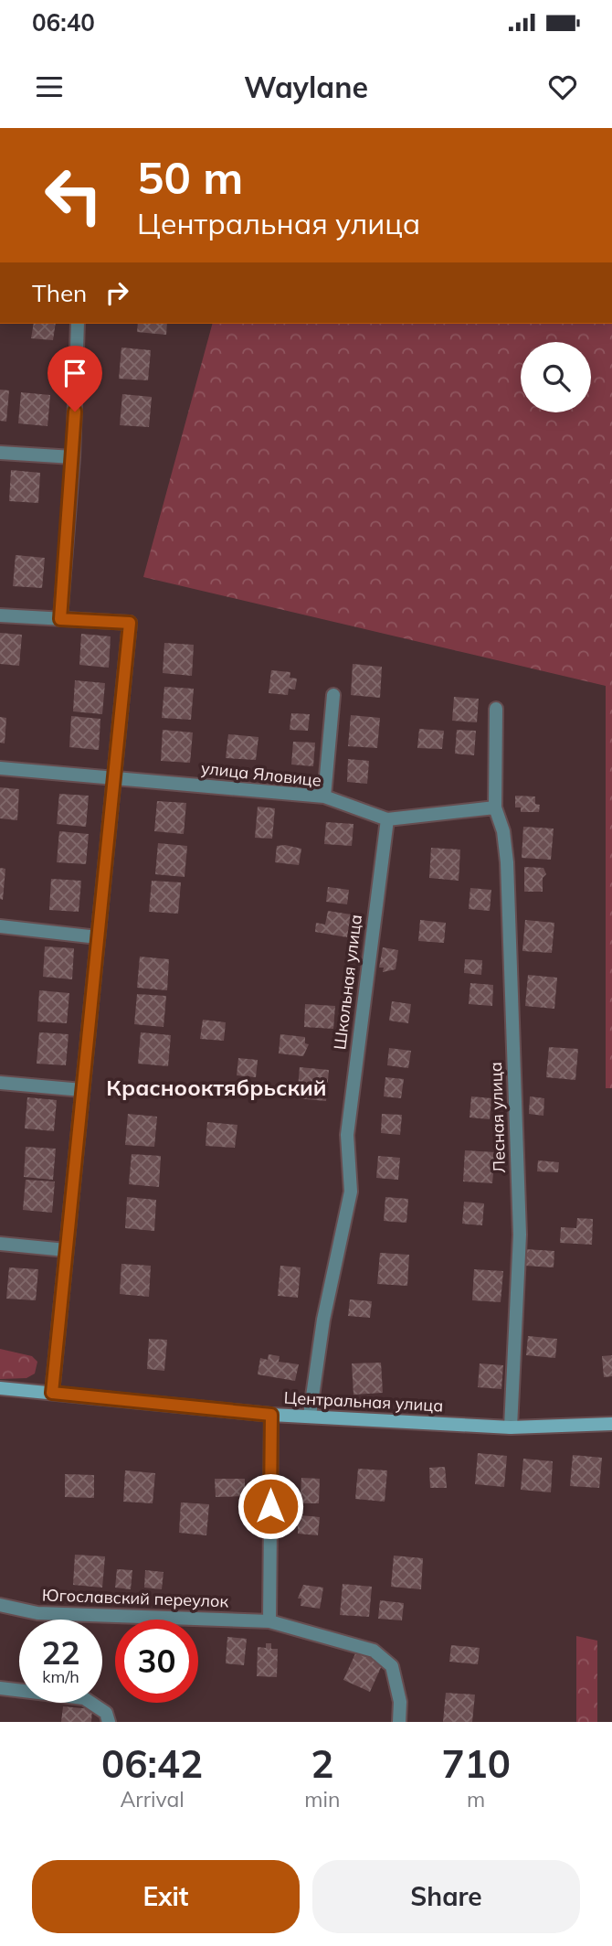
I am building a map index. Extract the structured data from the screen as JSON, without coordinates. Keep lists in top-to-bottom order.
{
  "streets": {
    "street": [
      "улица Яловице",
      "Школьная улица",
      "Лесная улица",
      "Центральная улица",
      "Югославский переулок"
    ]
  },
  "crossings": [
    ["улица Яловице", "Школьная улица"],
    ["улица Яловице", "Лесная улица"],
    ["Школьная улица", "Центральная улица"],
    ["Лесная улица", "Центральная улица"]
  ],
  "districts": ["Краснооктябрьский"],
  "page": {
    "status": "06:40",
    "header": "Waylane",
    "turn": ["50 m", "Центральная улица"],
    "then": "Then",
    "speed": "22 km/h",
    "limit": "30",
    "eta": [
      "06:42",
      "Arrival",
      "2",
      "min",
      "710",
      "m"
    ],
    "buttons": ["Exit", "Share"]
  }
}
